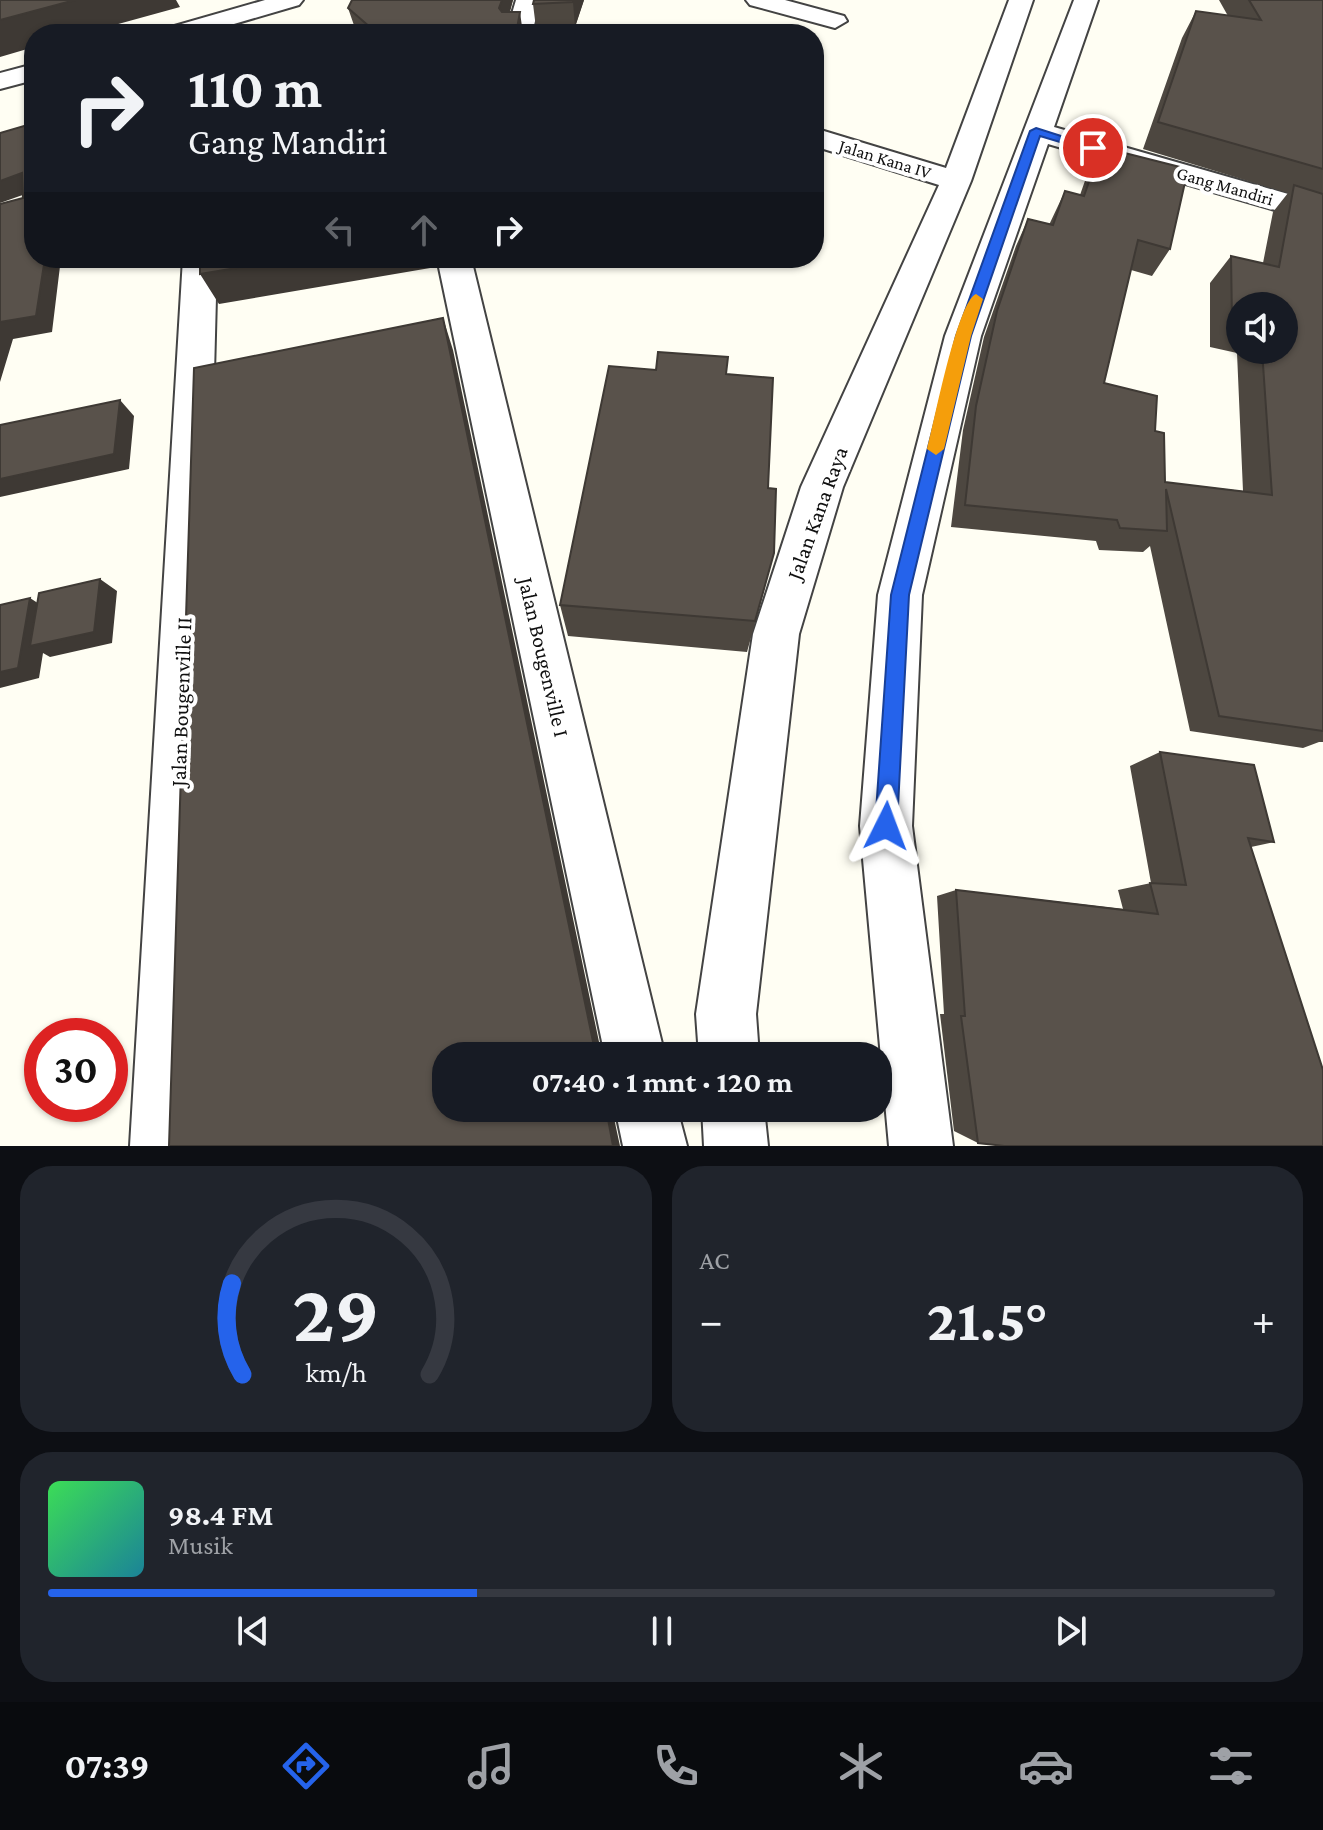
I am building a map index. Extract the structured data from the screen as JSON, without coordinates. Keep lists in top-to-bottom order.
{
  "streets": {
    "street": [
      "Jalan Kana IV",
      "Gang Mandiri",
      "Jalan Kana Raya",
      "Jalan Bougenville I",
      "Jalan Bougenville II"
    ]
  },
  "crossings": [
    ["Jalan Kana IV", "Jalan Kana Raya"]
  ],
  "page": {
    "turn": ["110 m", "Gang Mandiri"],
    "limit": "30",
    "trip": "07:40 · 1 mnt · 120 m",
    "tile": "AC",
    "heat": ["−", "21.5°", "+"],
    "song": ["98.4 FM", "Musik"],
    "tabs": "07:39",
    "gauge": ["29", "km/h"]
  }
}
